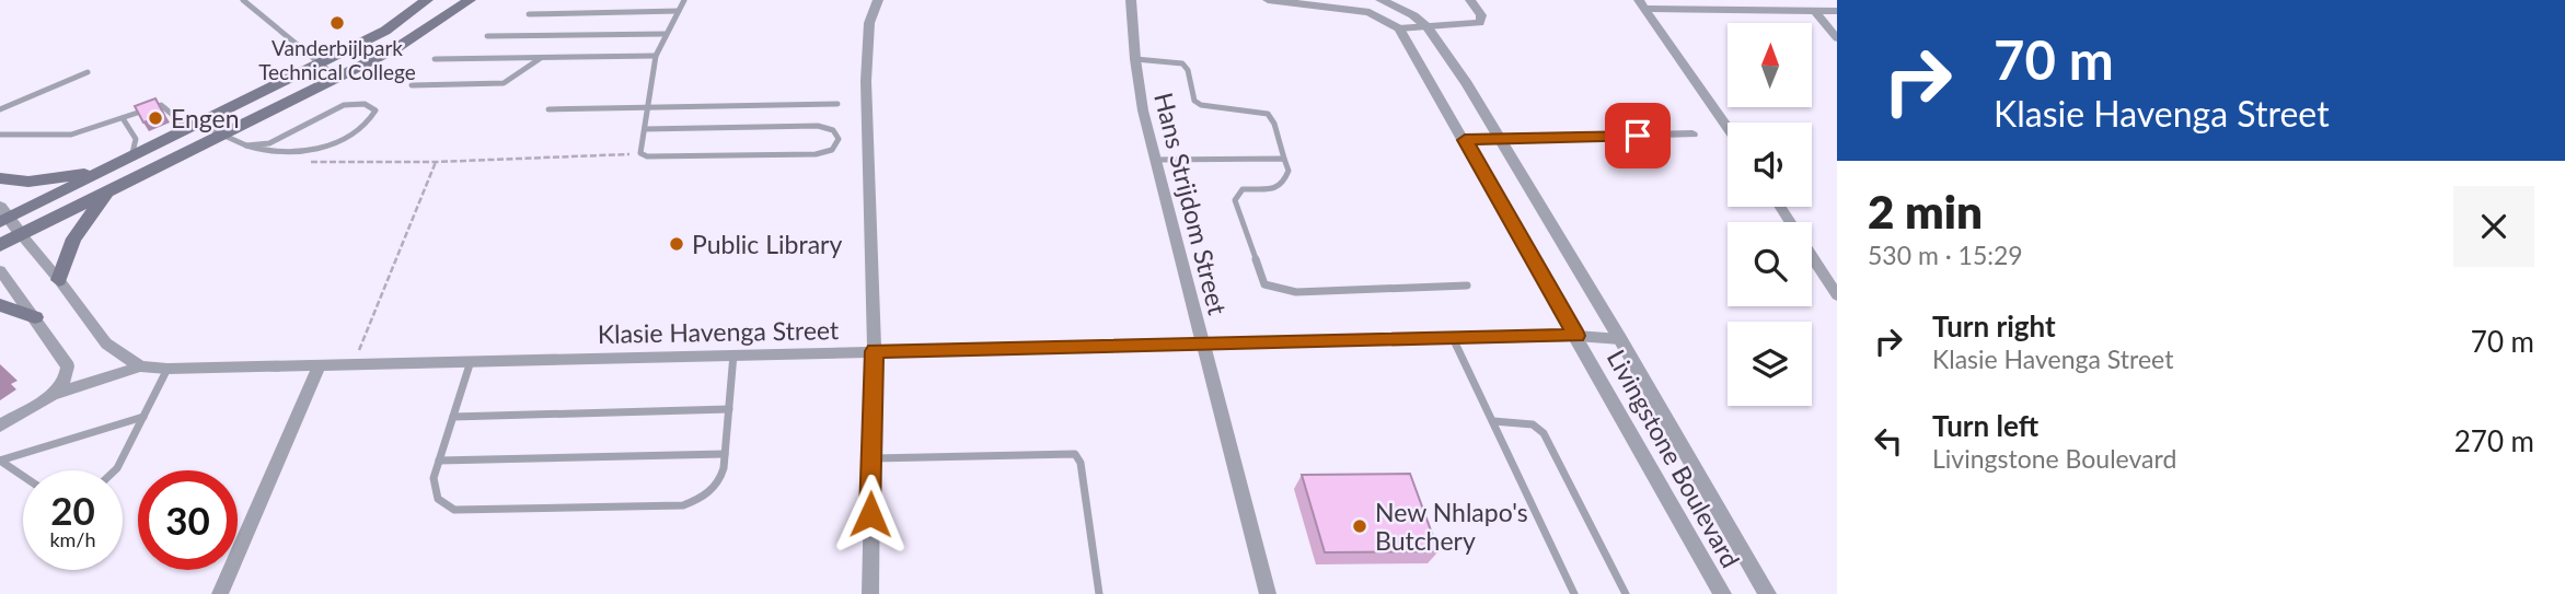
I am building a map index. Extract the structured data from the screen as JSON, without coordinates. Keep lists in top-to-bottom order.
{
  "streets": {
    "street": ["Hans Strijdom Street", "Klasie Havenga Street", "Livingstone Boulevard"]
  },
  "crossings": [
    ["Hans Strijdom Street", "Klasie Havenga Street"],
    ["Klasie Havenga Street", "Livingstone Boulevard"]
  ],
  "places": [
    "Vanderbijlpark Technical College",
    "Engen",
    "Public Library",
    "New Nhlapo's Butchery"
  ],
  "north": "top",
  "page": {
    "turn": ["70 m", "Klasie Havenga Street"],
    "heading": ["2 min", "530 m · 15:29"],
    "list": [
      {
        "name": "Turn right",
        "note": "Klasie Havenga Street",
        "value": "70 m"
      },
      {
        "name": "Turn left",
        "note": "Livingstone Boulevard",
        "value": "270 m"
      }
    ],
    "speed": "20 km/h",
    "limit": "30"
  }
}
